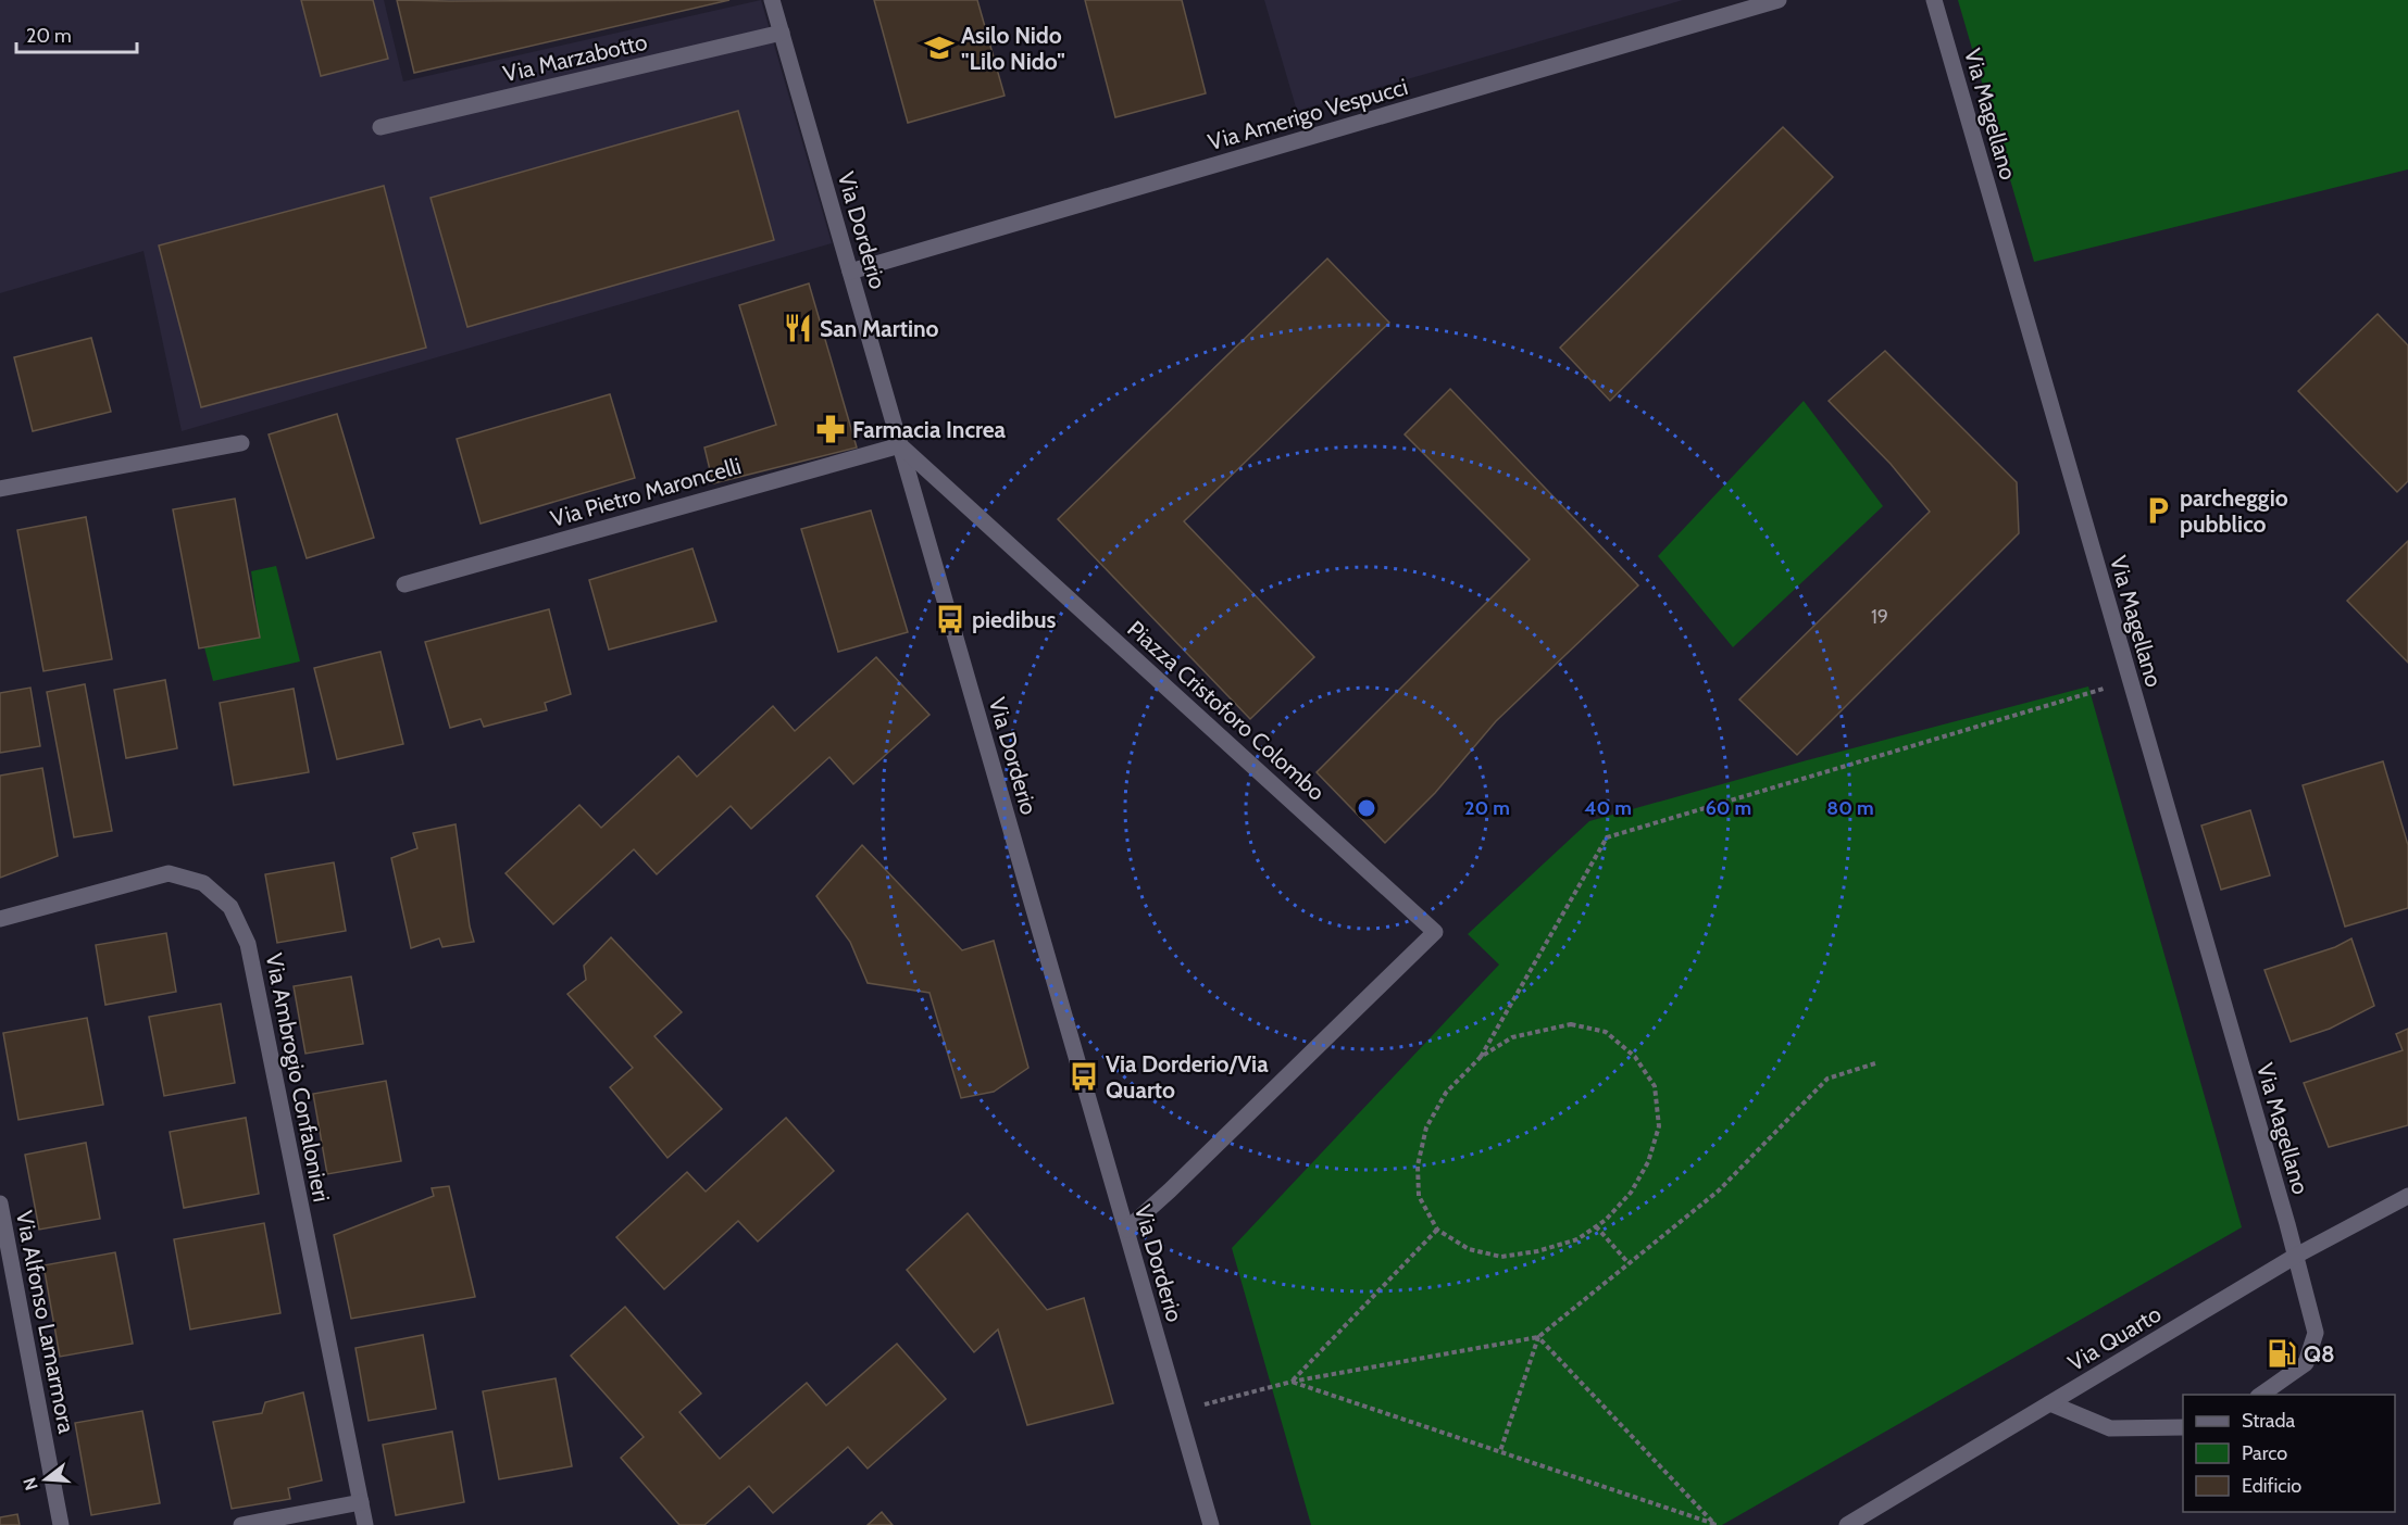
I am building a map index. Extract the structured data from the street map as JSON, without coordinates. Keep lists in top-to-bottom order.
{
  "streets": {
    "street": [
      "Via Marzabotto",
      "Via Amerigo Vespucci",
      "Via Magellano",
      "Via Dorderio",
      "Via Pietro Maroncelli",
      "Piazza Cristoforo Colombo",
      "Via Ambrogio Confalonieri",
      "Via Alfonso Lamarmora",
      "Via Quarto"
    ]
  },
  "crossings": [
    ["Via Marzabotto", "Via Dorderio"],
    ["Via Amerigo Vespucci", "Via Dorderio"],
    ["Via Magellano", "Via Quarto"],
    ["Via Dorderio", "Via Pietro Maroncelli"],
    ["Via Dorderio", "Piazza Cristoforo Colombo"],
    ["Via Pietro Maroncelli", "Piazza Cristoforo Colombo"]
  ],
  "places": {
    "school or university": ["Asilo Nido \"Lilo Nido\""],
    "restaurant": ["San Martino"],
    "pharmacy": ["Farmacia Increa"],
    "parking": ["parcheggio pubblico"],
    "bus stop": ["piedibus", "Via Dorderio/Via Quarto"],
    "fuel station": ["Q8"]
  },
  "house_numbers": ["19"],
  "legend": ["Strada", "Parco", "Edificio"],
  "scale_bar": "20 m",
  "north": "left",
  "rings": [
    "20 m",
    "40 m",
    "60 m",
    "80 m"
  ]
}
